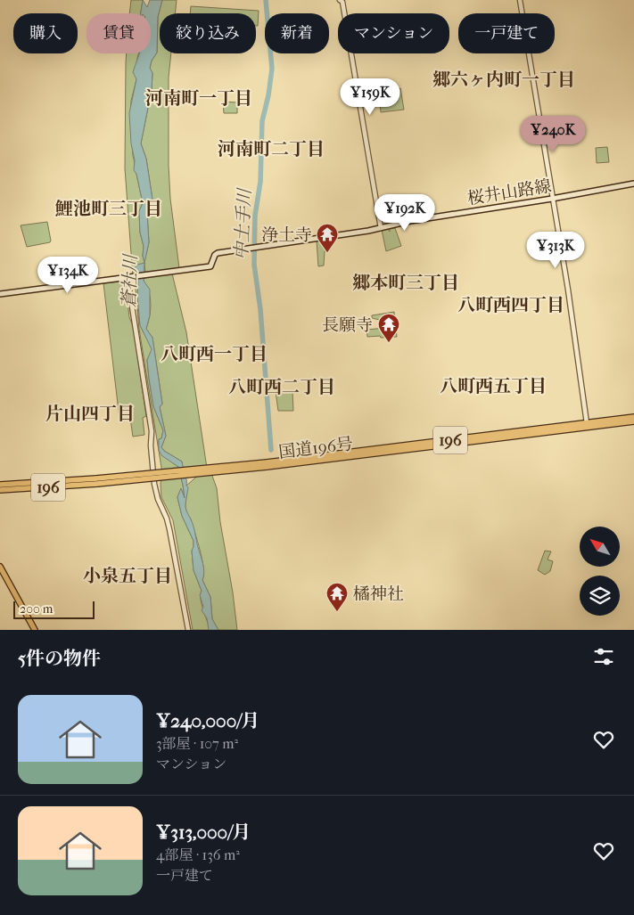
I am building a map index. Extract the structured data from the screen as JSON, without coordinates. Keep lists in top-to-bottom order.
{
  "streets": {
    "highway": ["196", "国道196号"],
    "main road": ["桜井山路線"]
  },
  "districts": [
    "郷六ヶ内町一丁目",
    "河南町一丁目",
    "河南町二丁目",
    "鯉池町三丁目",
    "郷本町三丁目",
    "八町西四丁目",
    "八町西一丁目",
    "八町西五丁目",
    "八町西二丁目",
    "片山四丁目",
    "小泉五丁目"
  ],
  "water": ["中土手川", "蒼社川"],
  "places": {
    "temple": ["浄土寺", "長願寺", "橘神社"]
  },
  "scale_bar": "200 m",
  "north": "top left",
  "page": {
    "chip": [
      "購入",
      "賃貸",
      "絞り込み",
      "新着",
      "マンション",
      "一戸建て"
    ],
    "price": [
      "¥159K",
      "¥240K",
      "¥192K",
      "¥313K",
      "¥134K"
    ],
    "scale": "200 m",
    "heading": "5件の物件",
    "list": [
      {
        "name": "¥240,000/月",
        "note": "3部屋 · 107 m² · マンション"
      },
      {
        "name": "¥313,000/月",
        "note": "4部屋 · 136 m² · 一戸建て"
      }
    ]
  }
}
